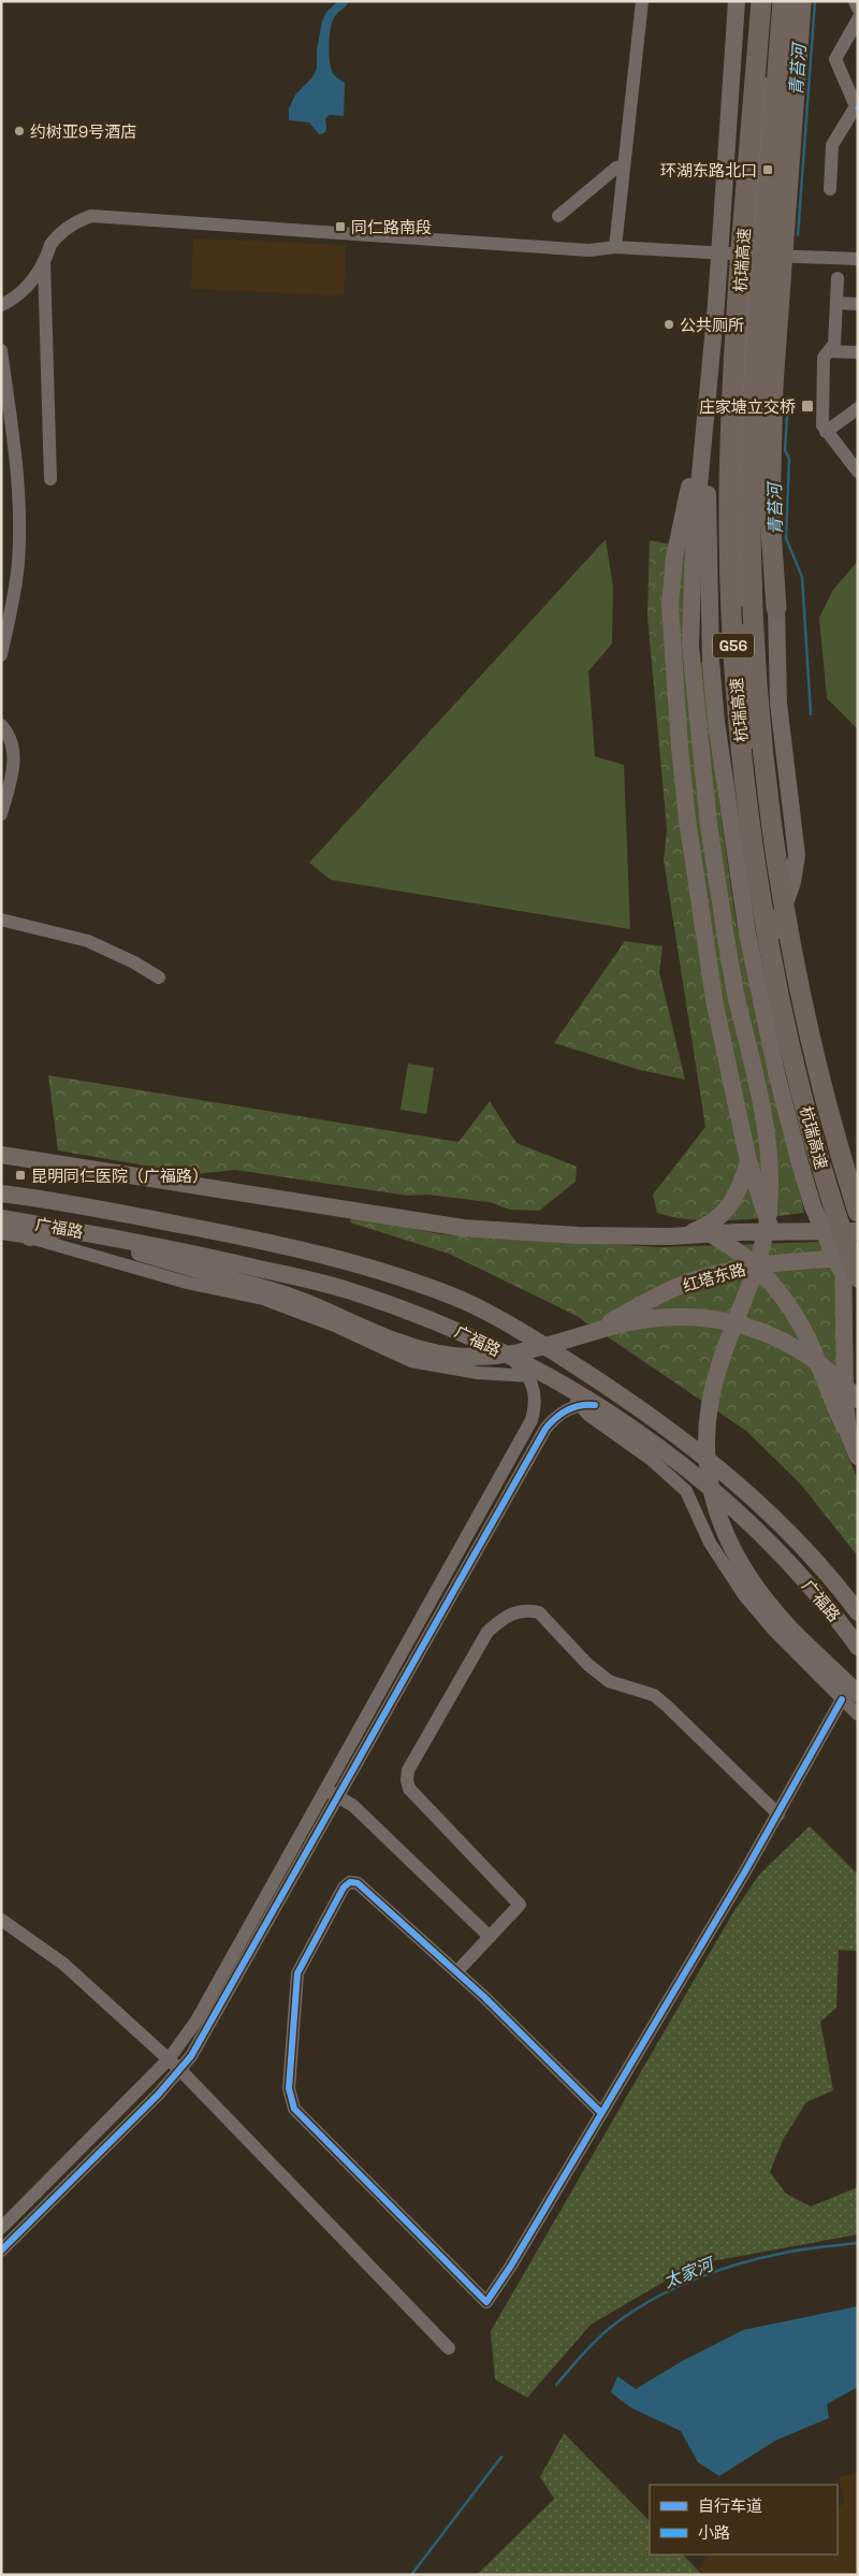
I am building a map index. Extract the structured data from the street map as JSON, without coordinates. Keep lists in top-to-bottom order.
{
  "streets": {
    "highway": ["杭瑞高速", "G56"],
    "main road": ["广福路", "红塔东路"]
  },
  "water": ["青苔河", "太家河"],
  "places": {
    "other": ["约树亚9号酒店", "公共厕所"],
    "transit": [
      "环湖东路北口",
      "同仁路南段",
      "庄家塘立交桥",
      "昆明同仁医院（广福路）"
    ]
  },
  "legend": ["自行车道", "小路"]
}
